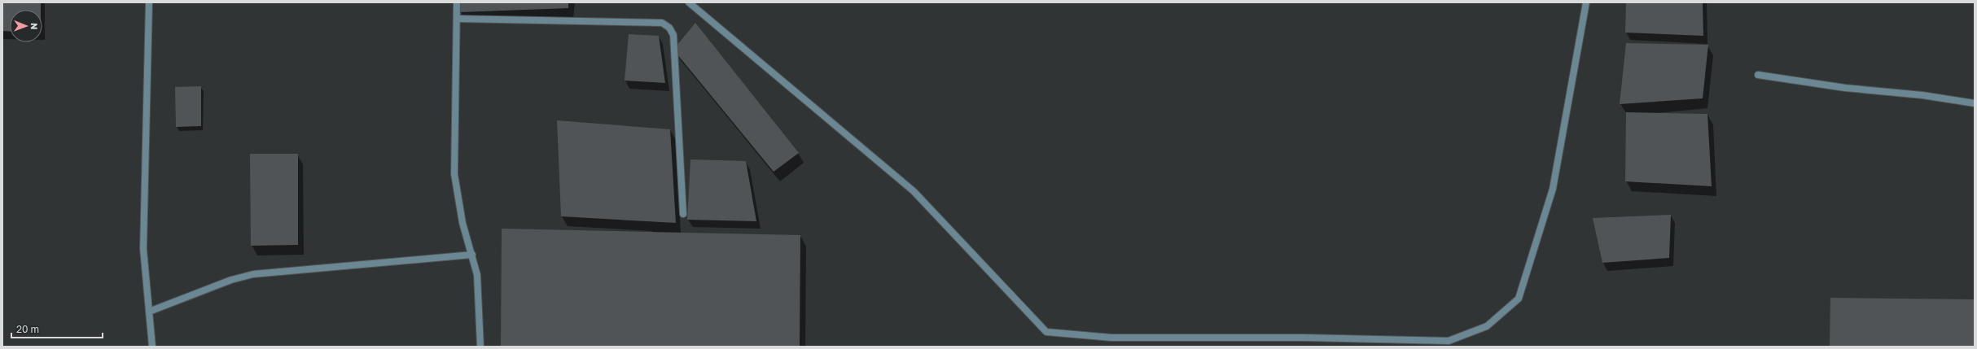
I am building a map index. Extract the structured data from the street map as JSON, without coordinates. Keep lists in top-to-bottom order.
{
  "scale_bar": "20 m",
  "north": "right"
}
